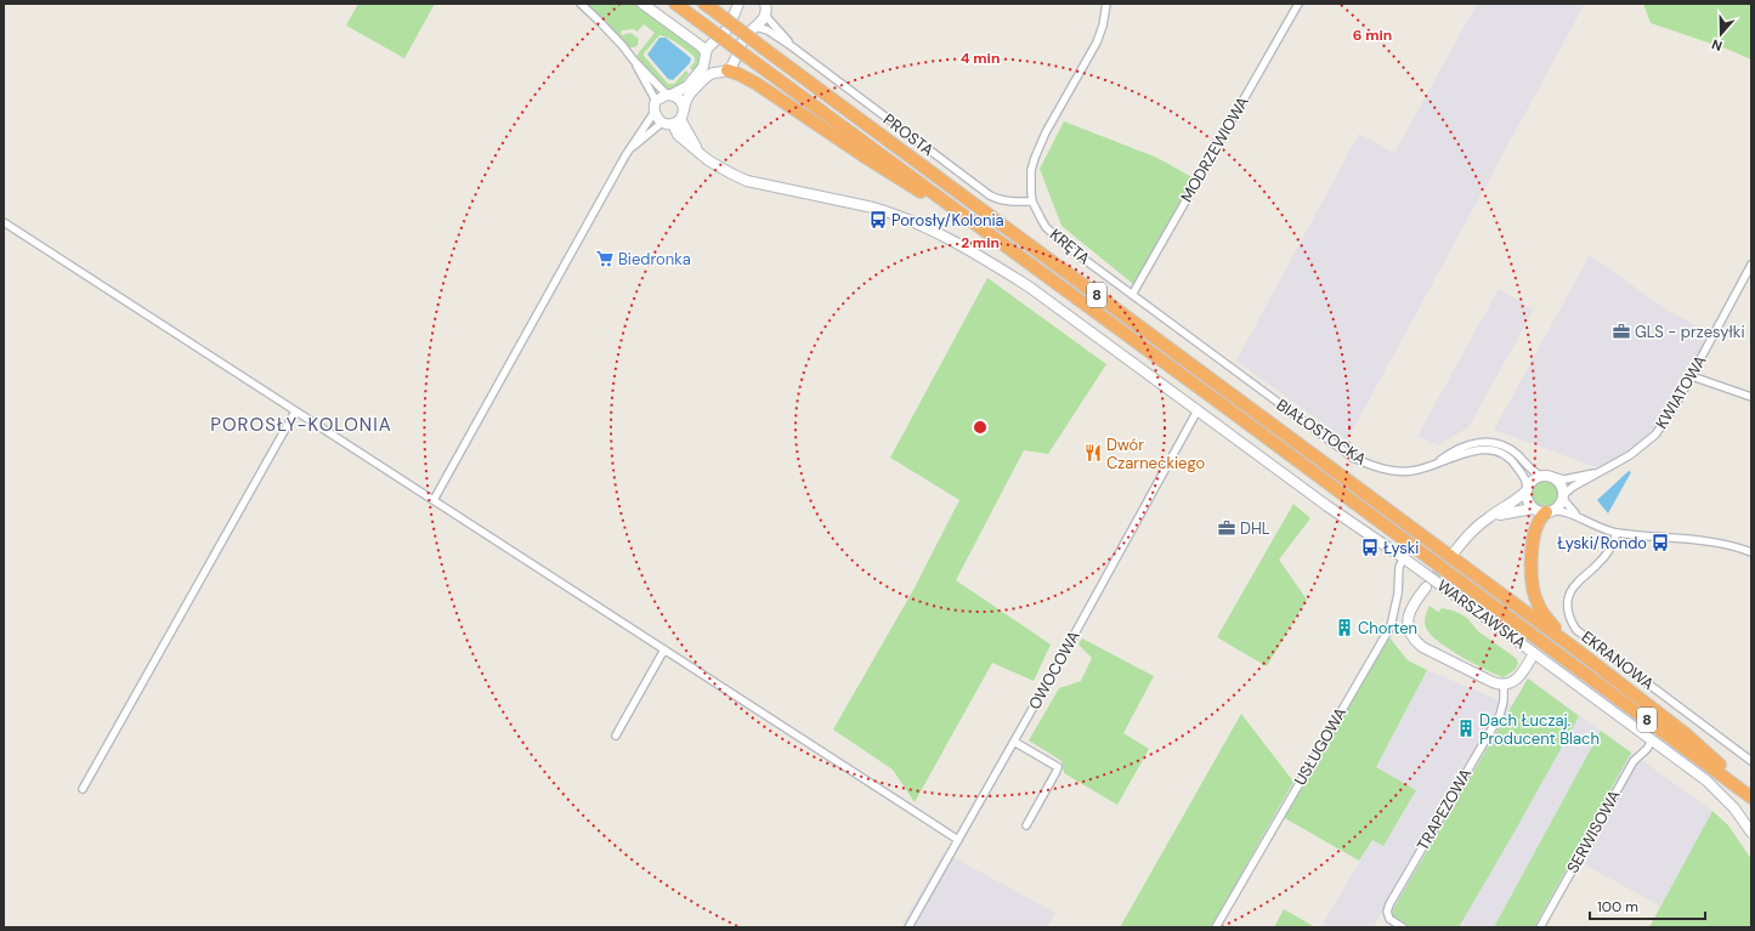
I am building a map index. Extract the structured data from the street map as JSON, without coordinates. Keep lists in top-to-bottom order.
{
  "streets": {
    "highway": ["8"],
    "street": [
      "PROSTA",
      "MODRZEWIOWA",
      "KRĘTA",
      "KWIATOWA",
      "BIAŁOSTOCKA",
      "WARSZAWSKA",
      "EKRANOWA",
      "OWOCOWA",
      "USŁUGOWA",
      "TRAPEZOWA",
      "SERWISOWA"
    ]
  },
  "crossings": [
    ["PROSTA", "KRĘTA"],
    ["MODRZEWIOWA", "KRĘTA"],
    ["KRĘTA", "BIAŁOSTOCKA"],
    ["KWIATOWA", "BIAŁOSTOCKA"],
    ["WARSZAWSKA", "OWOCOWA"],
    ["WARSZAWSKA", "USŁUGOWA"],
    ["WARSZAWSKA", "SERWISOWA"]
  ],
  "districts": ["POROSŁY-KOLONIA"],
  "places": {
    "bus stop": ["Porosły/Kolonia", "Łyski/Rondo", "Łyski"],
    "supermarket": ["Biedronka"],
    "office": ["GLS - przesyłki", "DHL"],
    "restaurant": ["Dwór Czarneckiego"],
    "building": ["Chorten", "Dach Łuczaj. Producent Blach"]
  },
  "scale_bar": "100 m",
  "north": "bottom",
  "rings": ["6 min", "4 min", "2 min"]
}
